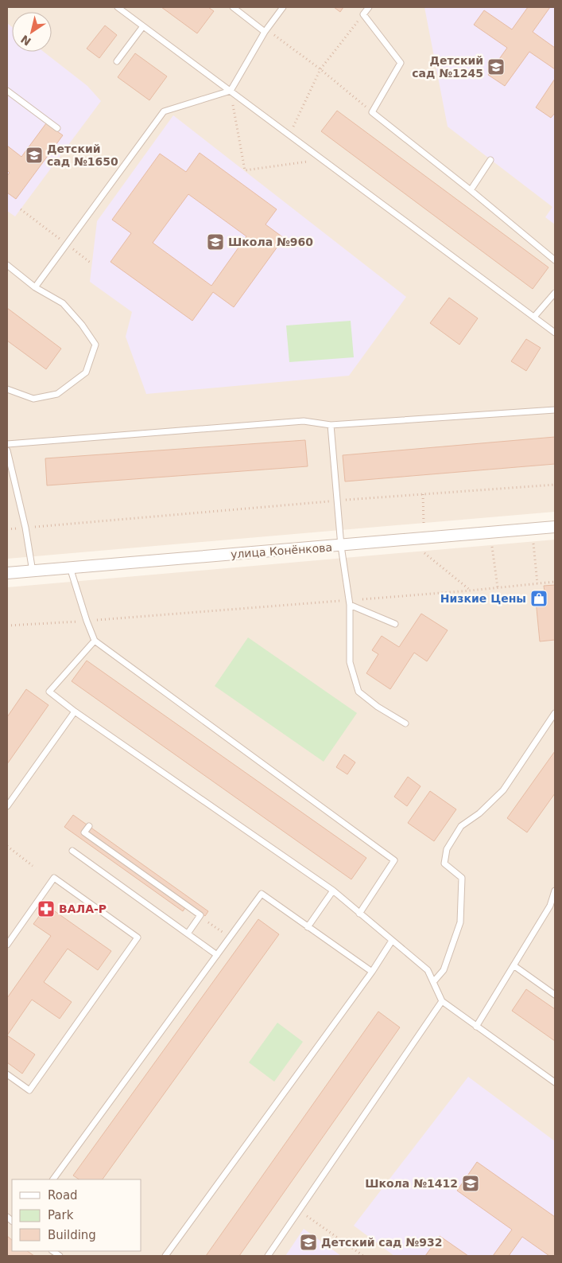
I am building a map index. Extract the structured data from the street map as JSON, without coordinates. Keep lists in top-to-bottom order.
{
  "streets": {
    "street": ["улица Конёнкова"]
  },
  "places": {
    "school or university": [
      "Детский сад №1245",
      "Детский сад №1650",
      "Школа №960",
      "Школа №1412",
      "Детский сад №932"
    ],
    "shop": ["Низкие Цены"],
    "pharmacy": ["ВАЛА-Р"]
  },
  "legend": ["Road", "Park", "Building"],
  "north": "bottom left"
}
